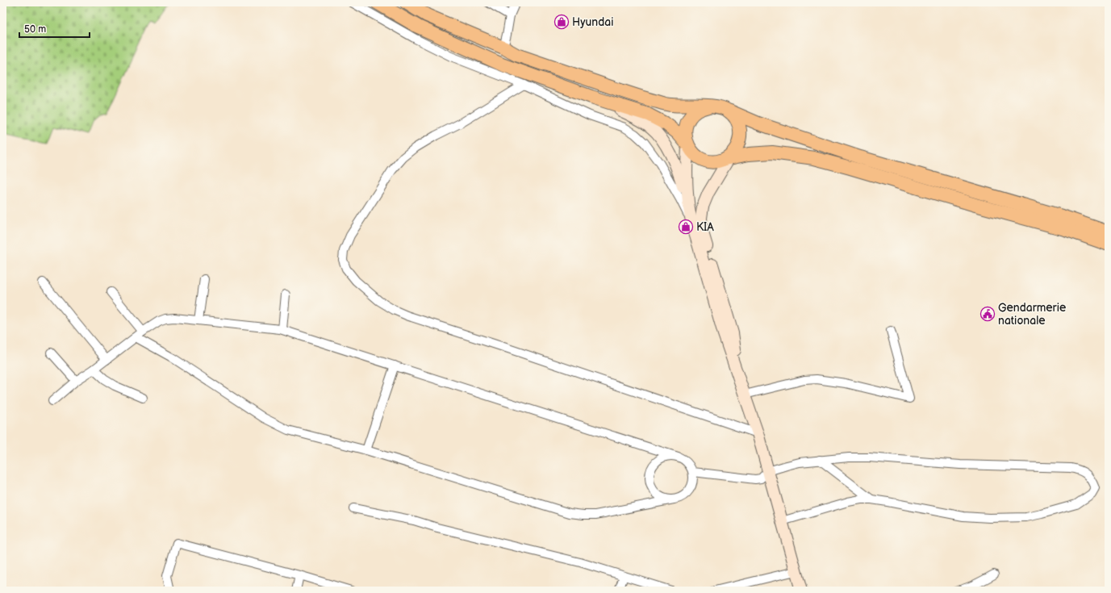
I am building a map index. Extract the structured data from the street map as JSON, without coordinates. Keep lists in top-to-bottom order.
{
  "places": {
    "shop": ["Hyundai", "KIA"],
    "public building": ["Gendarmerie nationale"]
  },
  "scale_bar": "50 m"
}
